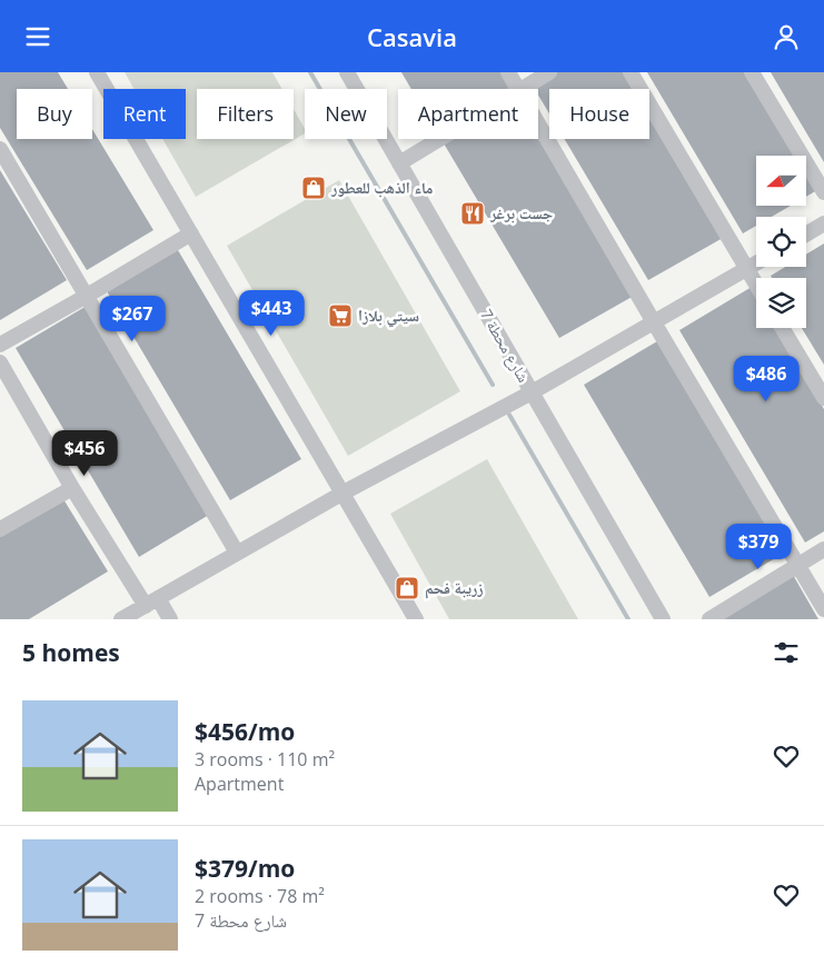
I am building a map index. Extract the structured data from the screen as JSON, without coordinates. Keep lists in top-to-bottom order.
{
  "streets": {
    "street": ["شارع محطة 7"]
  },
  "places": {
    "shop": ["ماء الذهب للعطور", "زريبة فحم"],
    "restaurant": ["جست برغر"],
    "supermarket": ["سيتي بلازا"]
  },
  "north": "left",
  "page": {
    "header": "Casavia",
    "chip": [
      "Buy",
      "Rent",
      "Filters",
      "New",
      "Apartment",
      "House"
    ],
    "price": [
      "$443",
      "$267",
      "$486",
      "$456",
      "$379"
    ],
    "heading": "5 homes",
    "list": [
      {
        "name": "$456/mo",
        "note": "3 rooms · 110 m² · Apartment"
      },
      {
        "name": "$379/mo",
        "note": "2 rooms · 78 m² · شارع محطة 7"
      }
    ]
  }
}
